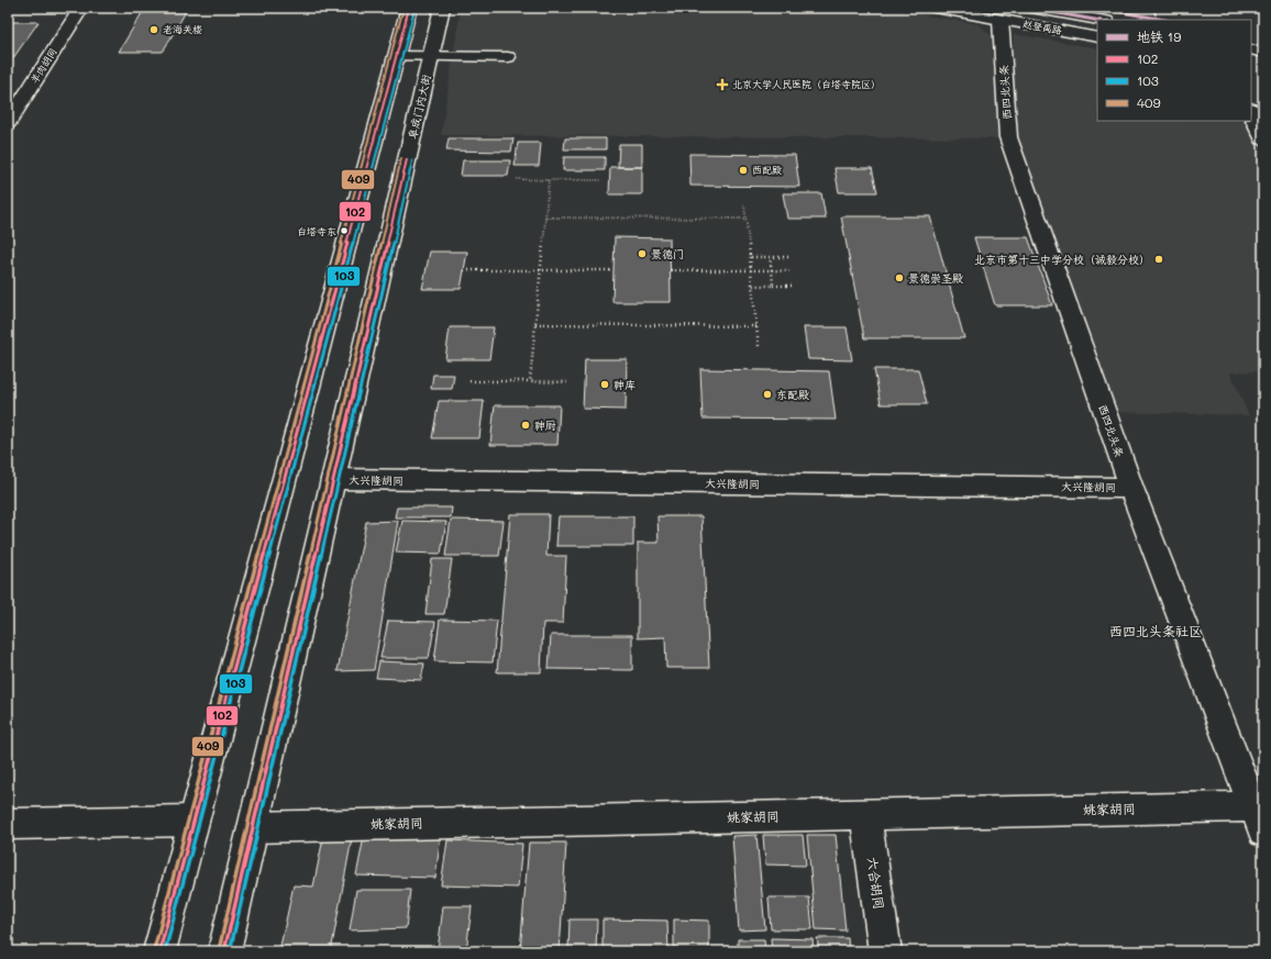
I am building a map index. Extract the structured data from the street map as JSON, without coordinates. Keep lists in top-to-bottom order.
{
  "streets": {
    "main road": [
      "赵登禹路",
      "羊肉胡同",
      "西四北头条",
      "阜成门内大街",
      "大兴隆胡同",
      "姚家胡同",
      "六合胡同"
    ]
  },
  "crossings": [
    ["赵登禹路", "西四北头条"],
    ["西四北头条", "大兴隆胡同"],
    ["西四北头条", "姚家胡同"],
    ["阜成门内大街", "大兴隆胡同"],
    ["阜成门内大街", "姚家胡同"],
    ["姚家胡同", "六合胡同"]
  ],
  "districts": ["西四北头条社区"],
  "places": {
    "other": [
      "老海关楼",
      "西配殿",
      "白塔寺东",
      "景德门",
      "北京市第十三中学分校（诚毅分校）",
      "景德崇圣殿",
      "神库",
      "东配殿",
      "神厨"
    ],
    "health": ["北京大学人民医院（白塔寺院区）"]
  },
  "lines": [
    "metro line 19",
    "transit line 102",
    "transit line 409",
    "transit line 103"
  ],
  "legend": [
    "地铁 19",
    "102",
    "103",
    "409"
  ]
}
